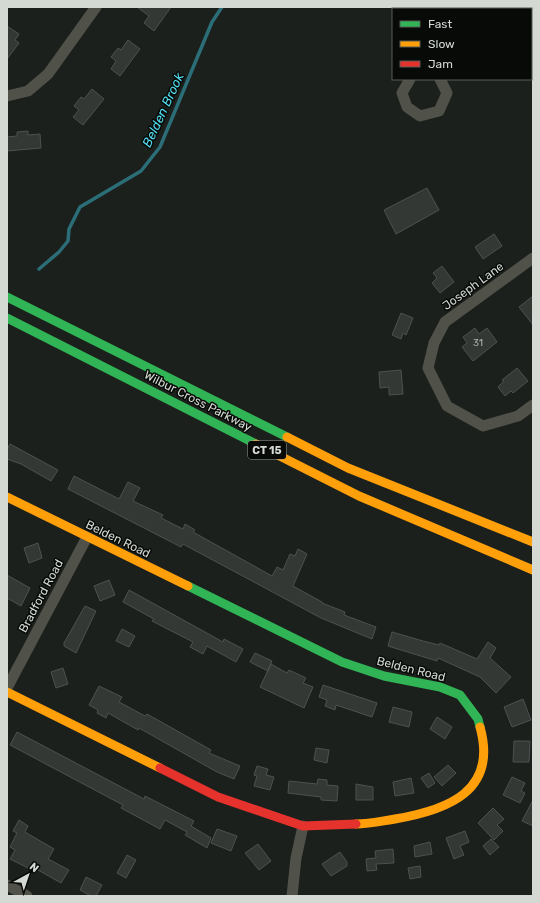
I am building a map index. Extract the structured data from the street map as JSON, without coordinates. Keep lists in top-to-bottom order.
{
  "streets": {
    "main road": ["Wilbur Cross Parkway", "CT 15", "Belden Road"],
    "street": ["Joseph Lane", "Bradford Road"]
  },
  "crossings": [
    ["Belden Road", "Bradford Road"]
  ],
  "water": ["Belden Brook"],
  "house_numbers": ["31"],
  "legend": ["Fast", "Slow", "Jam"],
  "north": "top right"
}
